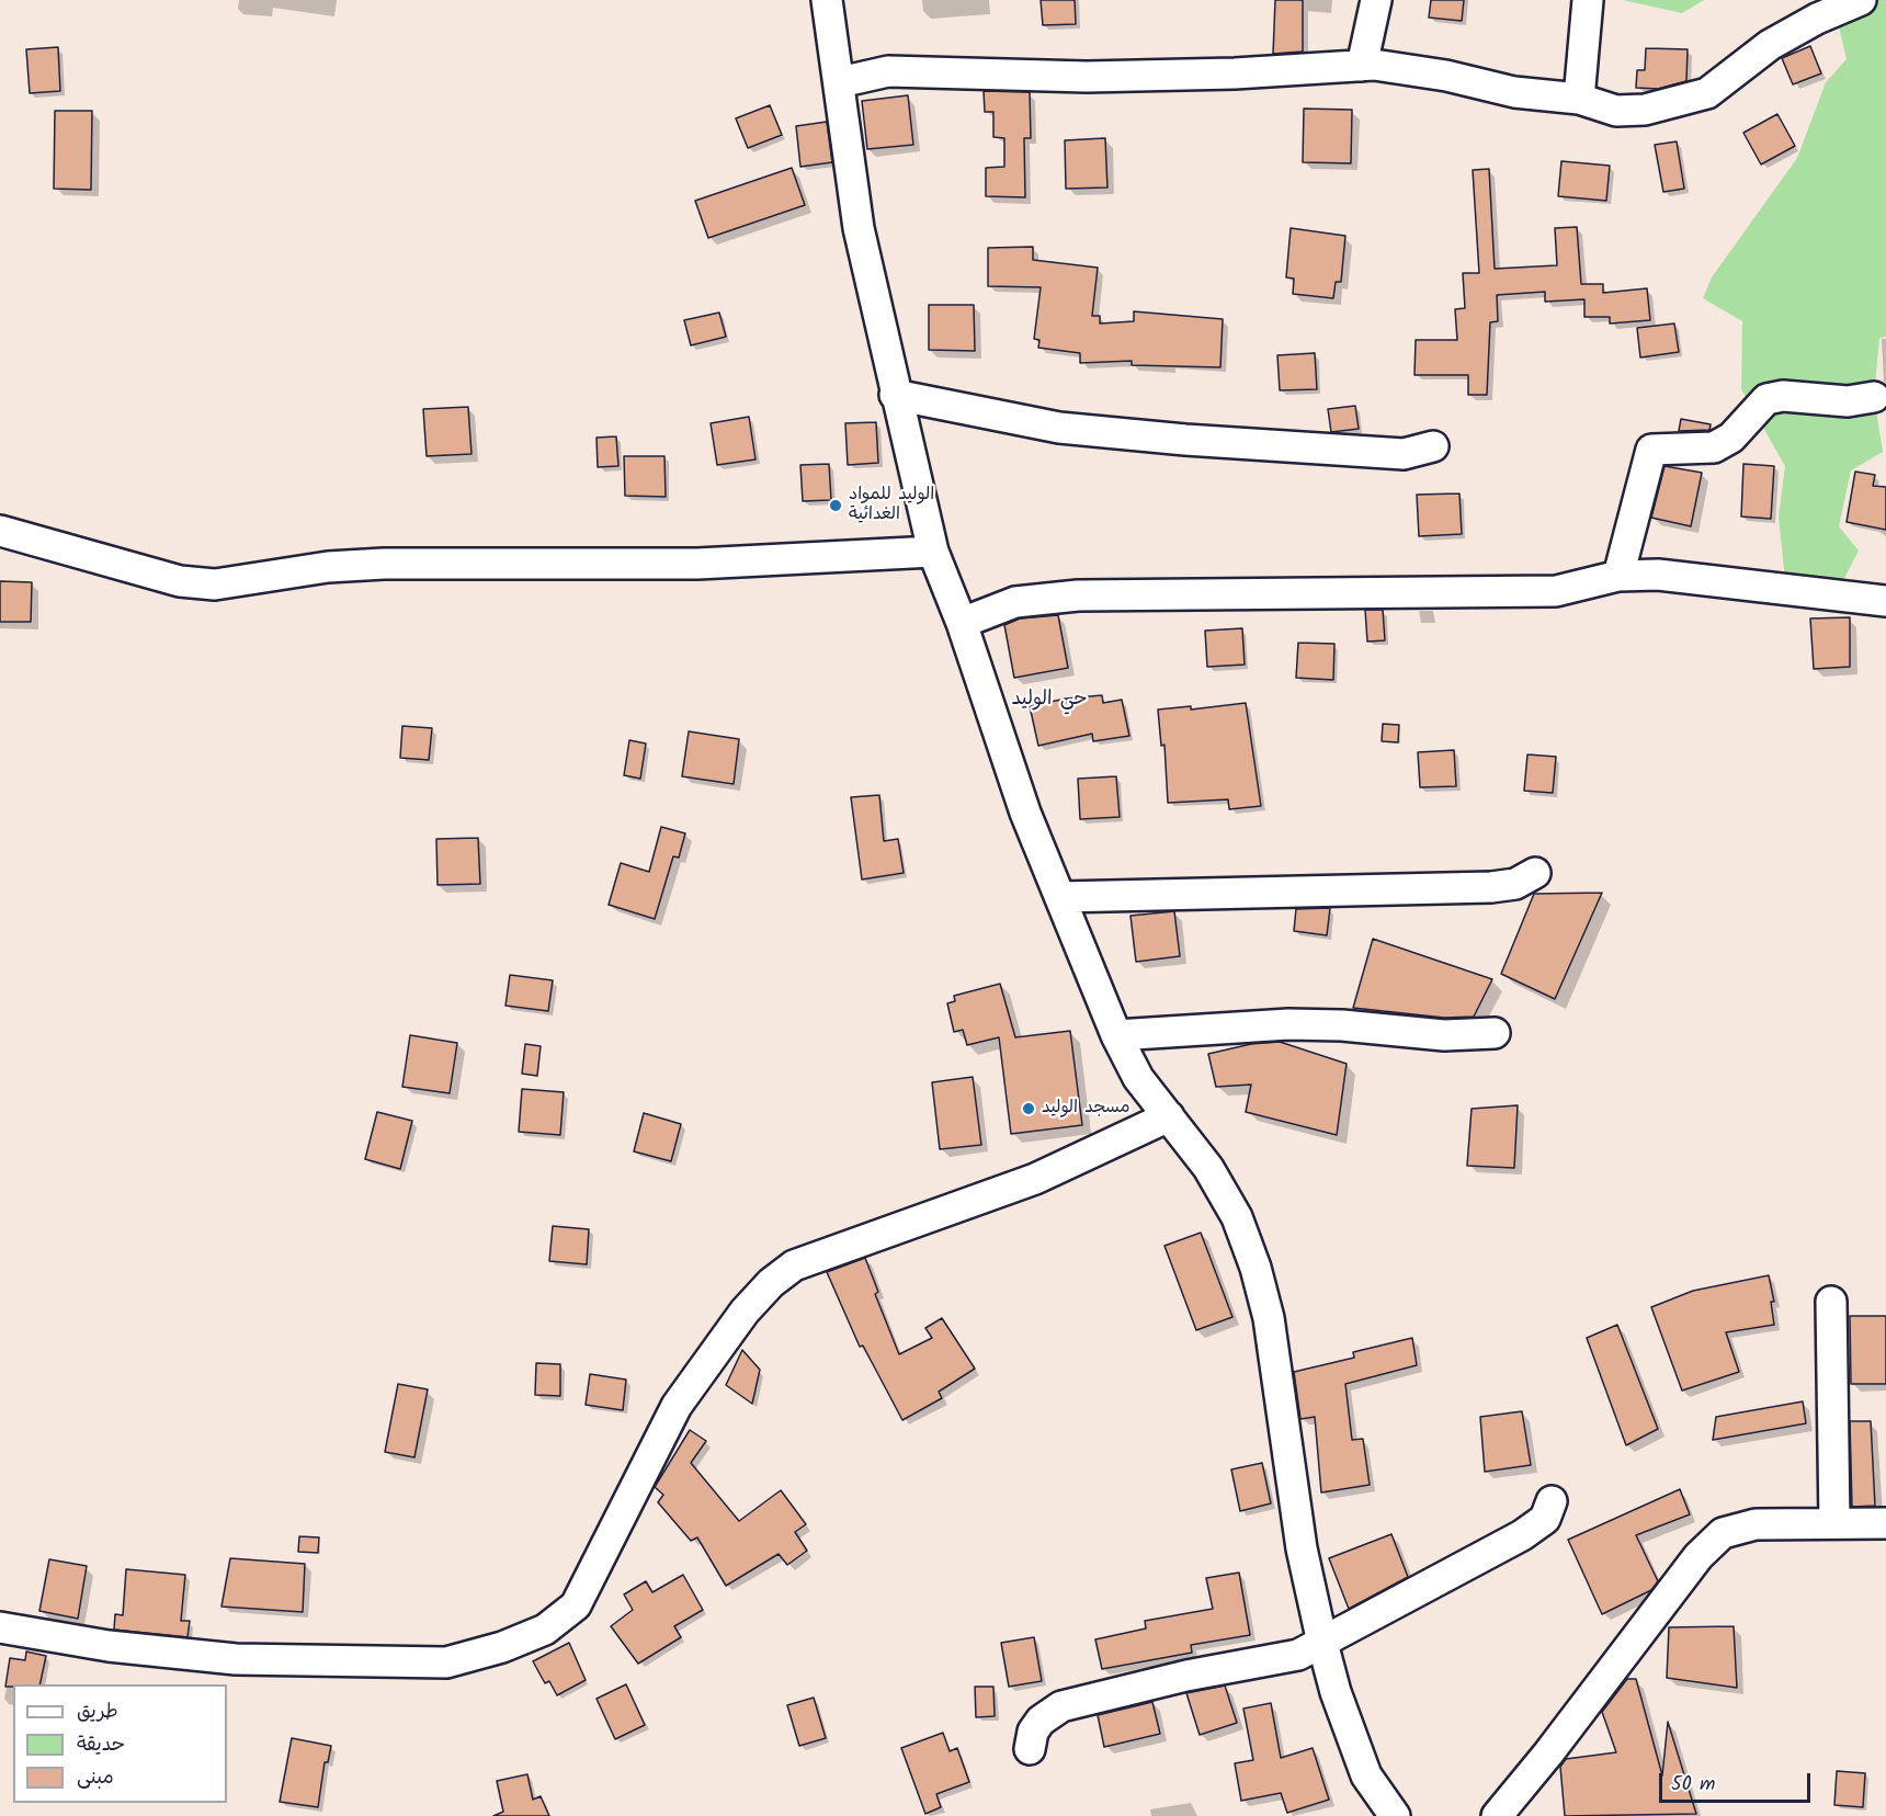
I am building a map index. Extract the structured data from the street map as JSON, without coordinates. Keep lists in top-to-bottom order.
{
  "districts": ["حي الوليد"],
  "places": ["الوليد للمواد الغدائية", "مسجد الوليد"],
  "legend": ["طريق", "حديقة", "مبنى"],
  "scale_bar": "50 m"
}
